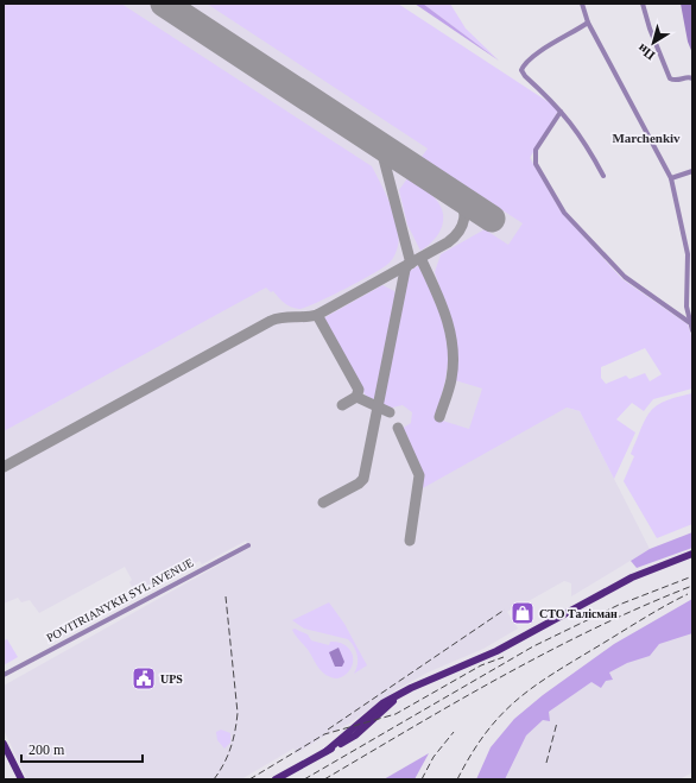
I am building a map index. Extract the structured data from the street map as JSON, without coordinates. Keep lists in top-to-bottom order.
{
  "streets": {
    "street": ["POVITRIANYKH SYL AVENUE"]
  },
  "districts": ["Marchenkiv"],
  "places": {
    "shop": ["СТО Талісман"],
    "public building": ["UPS"]
  },
  "scale_bar": "200 m",
  "north": "bottom left"
}
